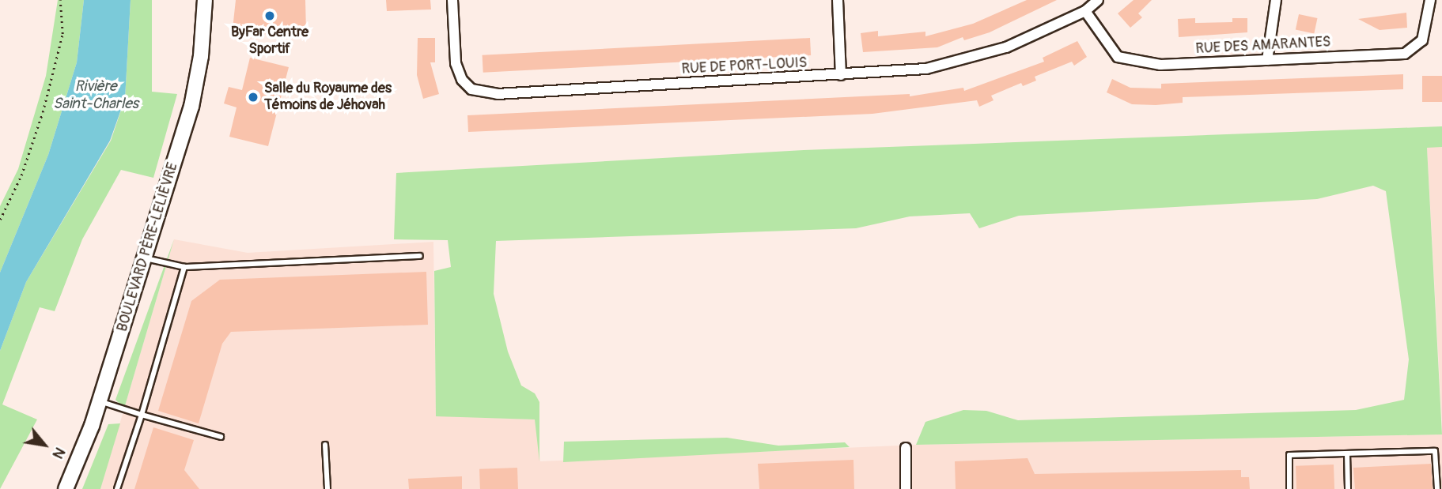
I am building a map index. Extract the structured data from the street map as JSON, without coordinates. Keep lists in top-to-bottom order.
{
  "streets": {
    "main road": ["BOULEVARD PÈRE-LELIÈVRE"],
    "street": ["RUE DES AMARANTES", "RUE DE PORT-LOUIS"]
  },
  "crossings": [
    ["RUE DES AMARANTES", "RUE DE PORT-LOUIS"]
  ],
  "water": ["Rivière Saint-Charles"],
  "places": ["ByFar Centre Sportif", "Salle du Royaume des Témoins de Jéhovah"],
  "north": "bottom right"
}
